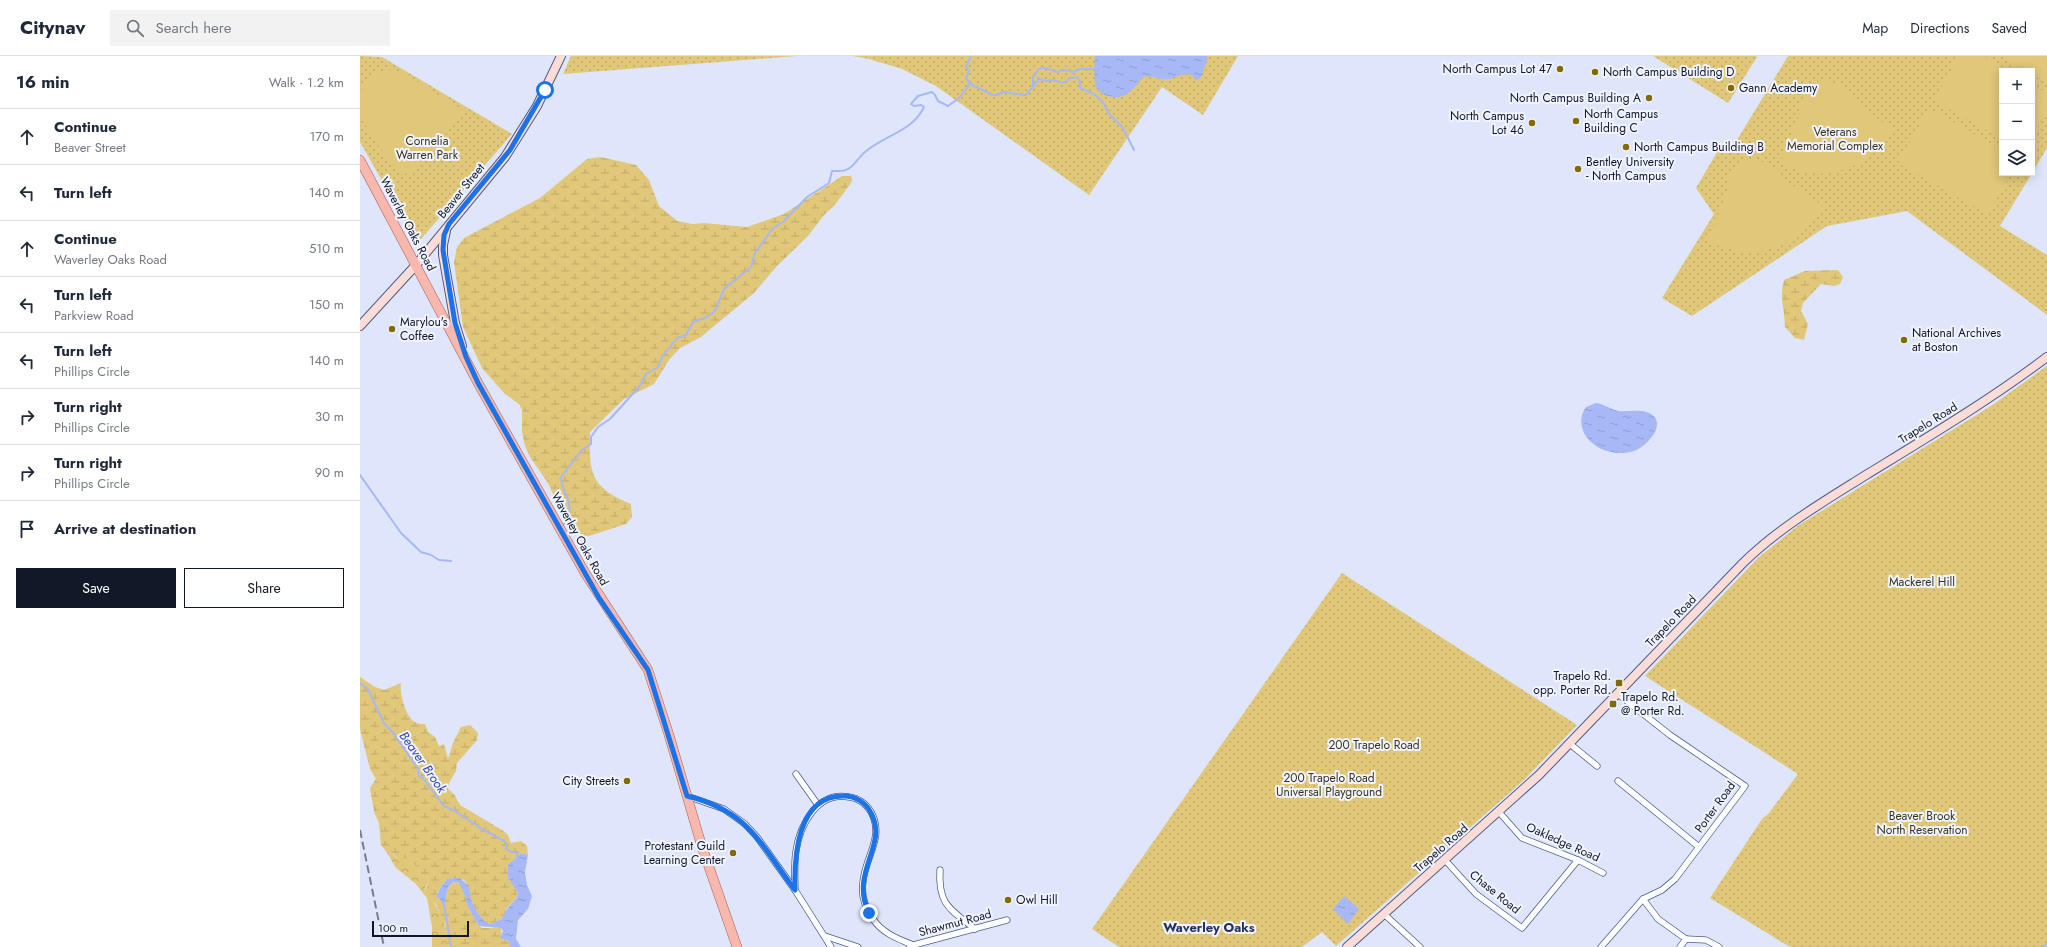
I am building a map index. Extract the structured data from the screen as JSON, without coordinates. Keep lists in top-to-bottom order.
{
  "streets": {
    "main road": ["Beaver Street", "Waverley Oaks Road", "Trapelo Road"],
    "street": [
      "Porter Road",
      "Oakledge Road",
      "Chase Road",
      "Shawmut Road"
    ]
  },
  "crossings": [
    ["Beaver Street", "Waverley Oaks Road"],
    ["Trapelo Road", "Porter Road"],
    ["Trapelo Road", "Oakledge Road"],
    ["Trapelo Road", "Chase Road"],
    ["Oakledge Road", "Chase Road"]
  ],
  "districts": ["Waverley Oaks"],
  "water": ["Beaver Brook"],
  "parks": [
    "Veterans Memorial Complex",
    "Cornelia Warren Park",
    "Mackerel Hill",
    "200 Trapelo Road",
    "200 Trapelo Road Universal Playground",
    "Beaver Brook North Reservation"
  ],
  "places": {
    "other": [
      "North Campus Lot 47",
      "North Campus Building D",
      "Gann Academy",
      "North Campus Building A",
      "North Campus Building C",
      "North Campus Lot 46",
      "North Campus Building B",
      "Bentley University - North Campus",
      "Marylou's Coffee",
      "National Archives at Boston",
      "City Streets",
      "Protestant Guild Learning Center",
      "Owl Hill"
    ],
    "transit": ["Trapelo Rd. opp. Porter Rd.", "Trapelo Rd. @ Porter Rd."]
  },
  "scale_bar": "100 m",
  "page": {
    "header": "Citynav",
    "search": "Search here",
    "nav": ["Map", "Directions", "Saved"],
    "heading": ["16 min", "Walk · 1.2 km"],
    "map_buttons": ["+", "−"],
    "list": [
      ["Continue", "Beaver Street", "170 m"],
      ["Turn left", "140 m"],
      ["Continue", "Waverley Oaks Road", "510 m"],
      ["Turn left", "Parkview Road", "150 m"],
      ["Turn left", "Phillips Circle", "140 m"],
      ["Turn right", "Phillips Circle", "30 m"],
      ["Turn right", "Phillips Circle", "90 m"],
      "Arrive at destination"
    ],
    "buttons": ["Save", "Share"],
    "scale": "100 m"
  }
}
